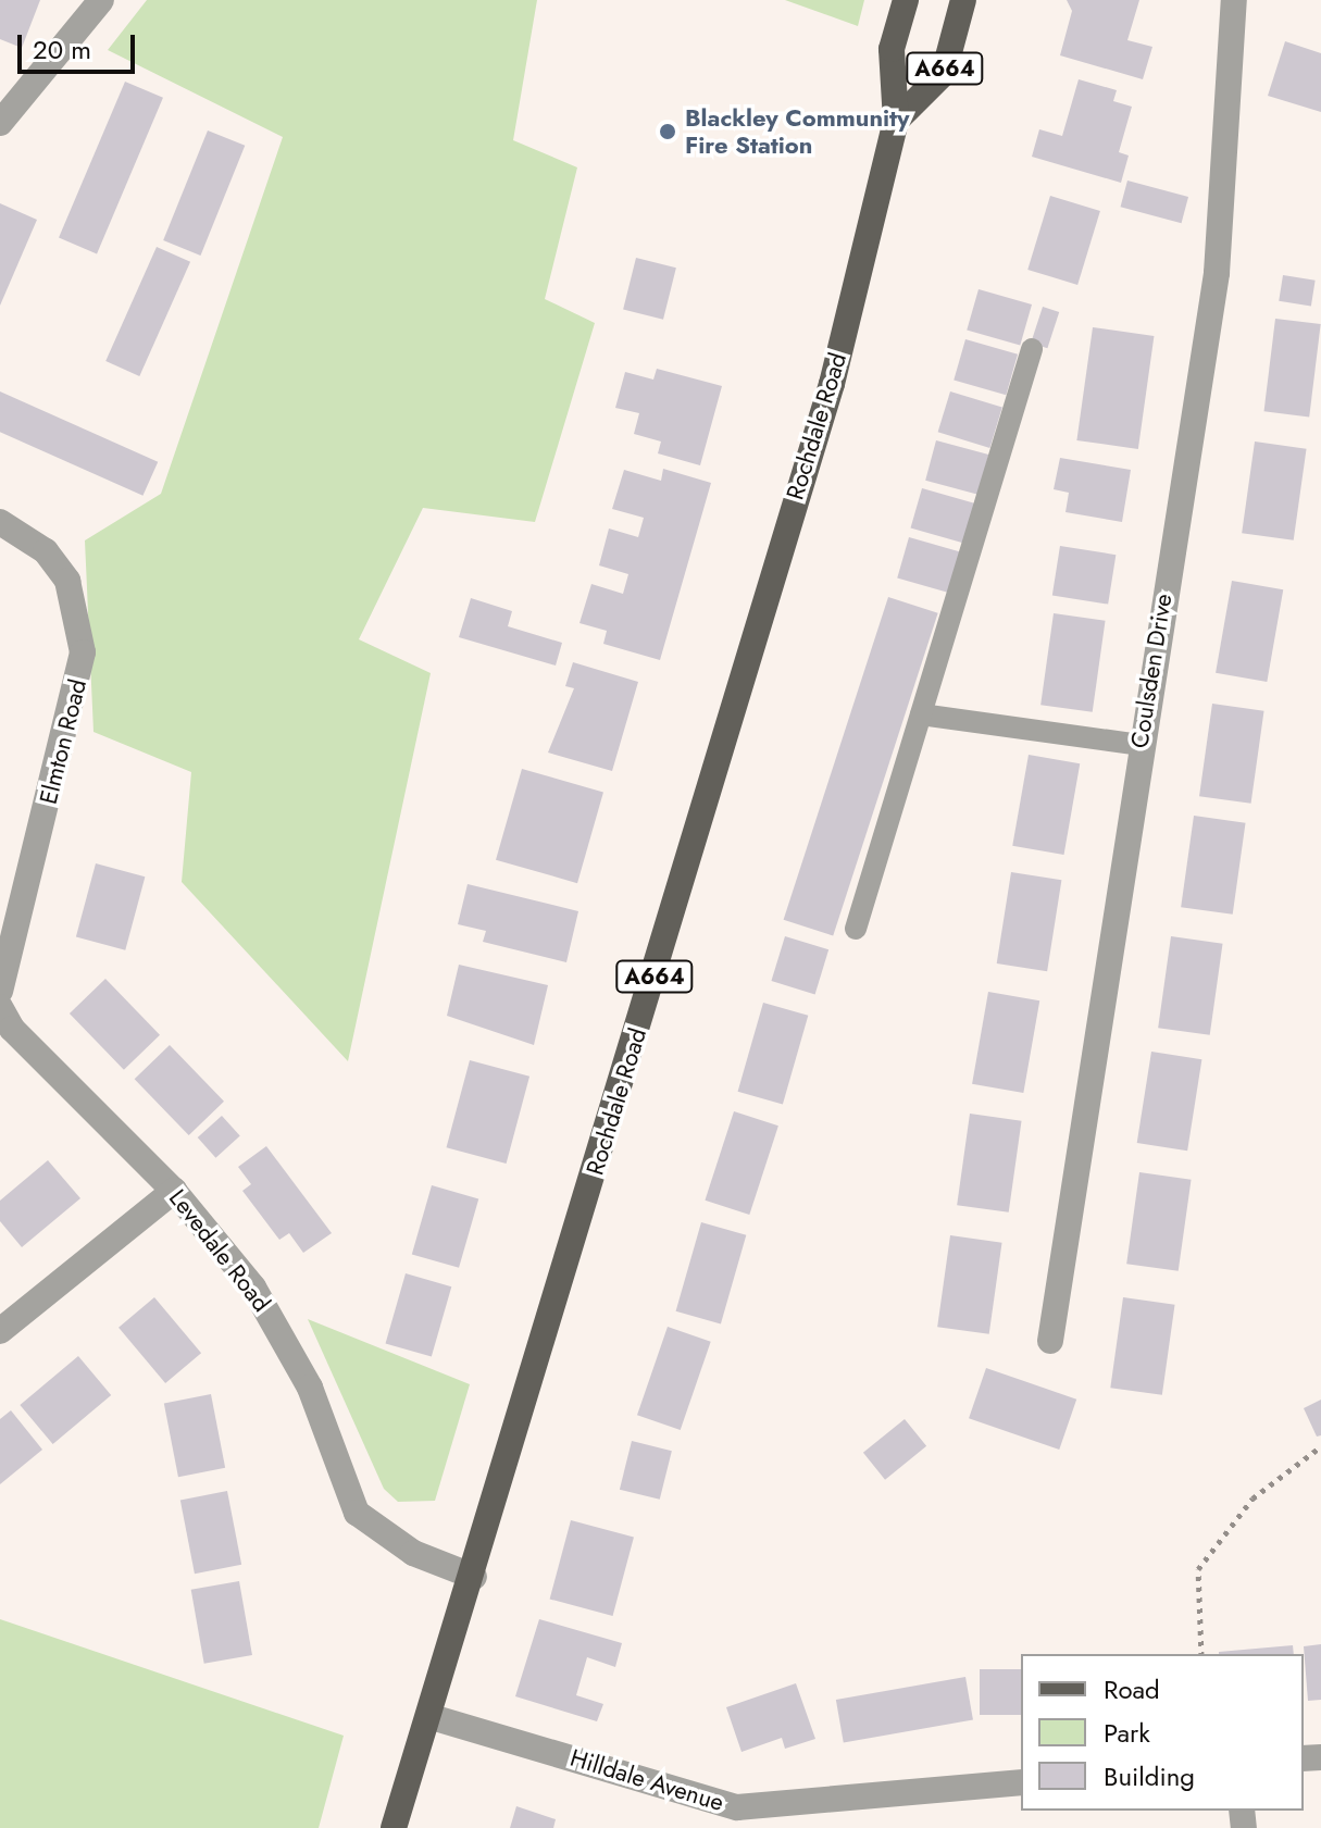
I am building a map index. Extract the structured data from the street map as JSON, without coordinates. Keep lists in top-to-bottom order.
{
  "streets": {
    "main road": ["A664", "Rochdale Road"],
    "street": [
      "Coulsden Drive",
      "Elmton Road",
      "Levedale Road",
      "Hilldale Avenue"
    ]
  },
  "crossings": [
    ["A664", "Rochdale Road"],
    ["Rochdale Road", "Levedale Road"],
    ["Rochdale Road", "Hilldale Avenue"]
  ],
  "places": ["Blackley Community Fire Station"],
  "legend": ["Road", "Park", "Building"],
  "scale_bar": "20 m"
}
